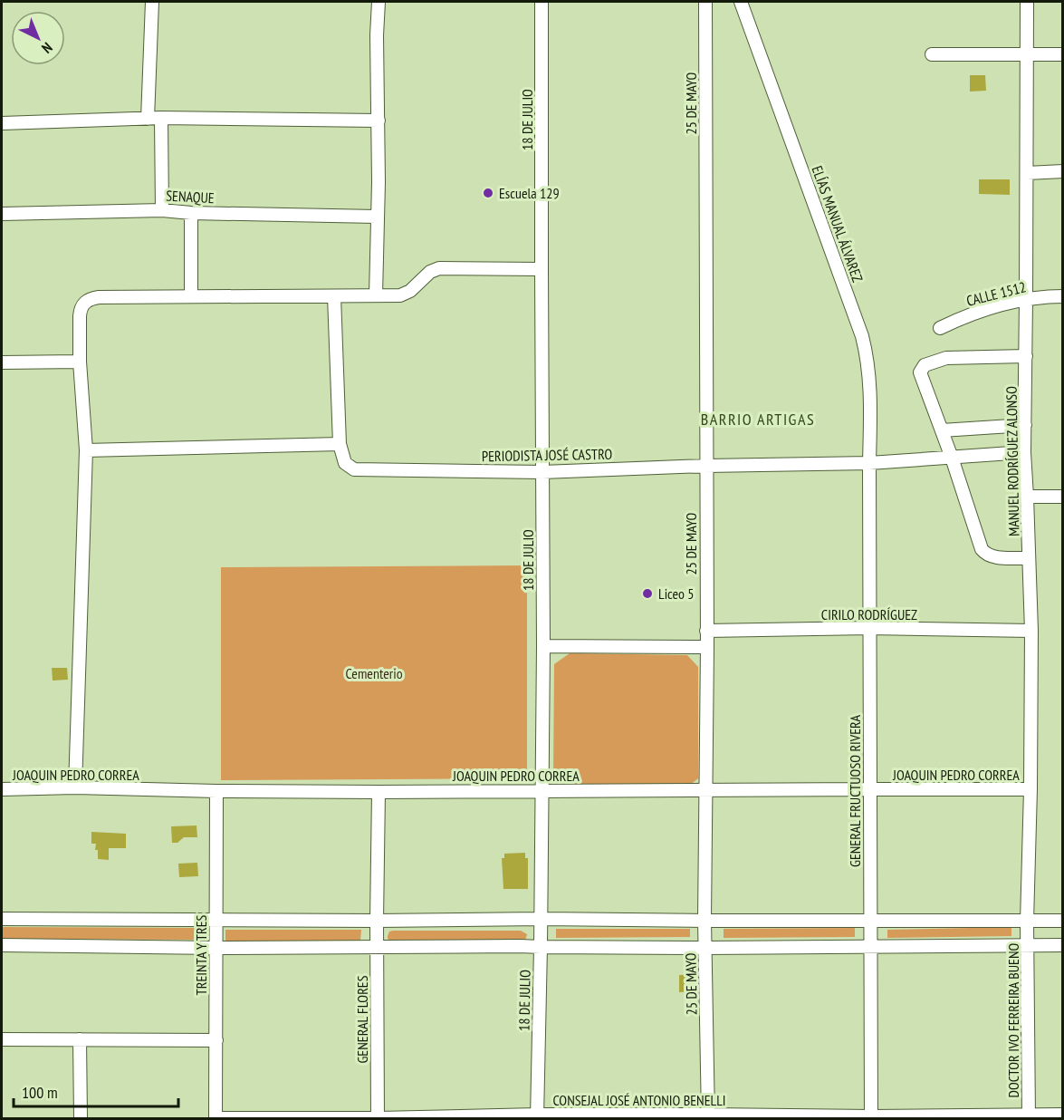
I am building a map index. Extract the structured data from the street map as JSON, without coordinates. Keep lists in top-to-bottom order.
{
  "streets": {
    "street": [
      "25 DE MAYO",
      "18 DE JULIO",
      "SENAQUE",
      "ELÍAS MANUAL ÁLVAREZ",
      "CALLE 1512",
      "PERIODISTA JOSÉ CASTRO",
      "MANUEL RODRÍGUEZ ALONSO",
      "CIRILO RODRÍGUEZ",
      "JOAQUIN PEDRO CORREA",
      "GENERAL FRUCTUOSO RIVERA",
      "TREINTA Y TRES",
      "GENERAL FLORES",
      "DOCTOR IVO FERREIRA BUENO",
      "CONSEJAL JOSÉ ANTONIO BENELLI"
    ]
  },
  "crossings": [
    ["25 DE MAYO", "PERIODISTA JOSÉ CASTRO"],
    ["25 DE MAYO", "CIRILO RODRÍGUEZ"],
    ["25 DE MAYO", "JOAQUIN PEDRO CORREA"],
    ["25 DE MAYO", "CONSEJAL JOSÉ ANTONIO BENELLI"],
    ["18 DE JULIO", "PERIODISTA JOSÉ CASTRO"],
    ["18 DE JULIO", "JOAQUIN PEDRO CORREA"],
    ["18 DE JULIO", "CONSEJAL JOSÉ ANTONIO BENELLI"],
    ["ELÍAS MANUAL ÁLVAREZ", "PERIODISTA JOSÉ CASTRO"],
    ["ELÍAS MANUAL ÁLVAREZ", "GENERAL FRUCTUOSO RIVERA"],
    ["CALLE 1512", "MANUEL RODRÍGUEZ ALONSO"],
    ["PERIODISTA JOSÉ CASTRO", "MANUEL RODRÍGUEZ ALONSO"],
    ["PERIODISTA JOSÉ CASTRO", "GENERAL FRUCTUOSO RIVERA"],
    ["MANUEL RODRÍGUEZ ALONSO", "CIRILO RODRÍGUEZ"],
    ["MANUEL RODRÍGUEZ ALONSO", "JOAQUIN PEDRO CORREA"],
    ["MANUEL RODRÍGUEZ ALONSO", "DOCTOR IVO FERREIRA BUENO"],
    ["CIRILO RODRÍGUEZ", "GENERAL FRUCTUOSO RIVERA"],
    ["JOAQUIN PEDRO CORREA", "GENERAL FRUCTUOSO RIVERA"],
    ["JOAQUIN PEDRO CORREA", "TREINTA Y TRES"],
    ["JOAQUIN PEDRO CORREA", "GENERAL FLORES"],
    ["GENERAL FRUCTUOSO RIVERA", "CONSEJAL JOSÉ ANTONIO BENELLI"],
    ["TREINTA Y TRES", "CONSEJAL JOSÉ ANTONIO BENELLI"],
    ["GENERAL FLORES", "CONSEJAL JOSÉ ANTONIO BENELLI"],
    ["DOCTOR IVO FERREIRA BUENO", "CONSEJAL JOSÉ ANTONIO BENELLI"]
  ],
  "districts": ["BARRIO ARTIGAS"],
  "parks": ["Cementerio"],
  "places": ["Escuela 129", "Liceo 5"],
  "scale_bar": "100 m",
  "north": "bottom right"
}
